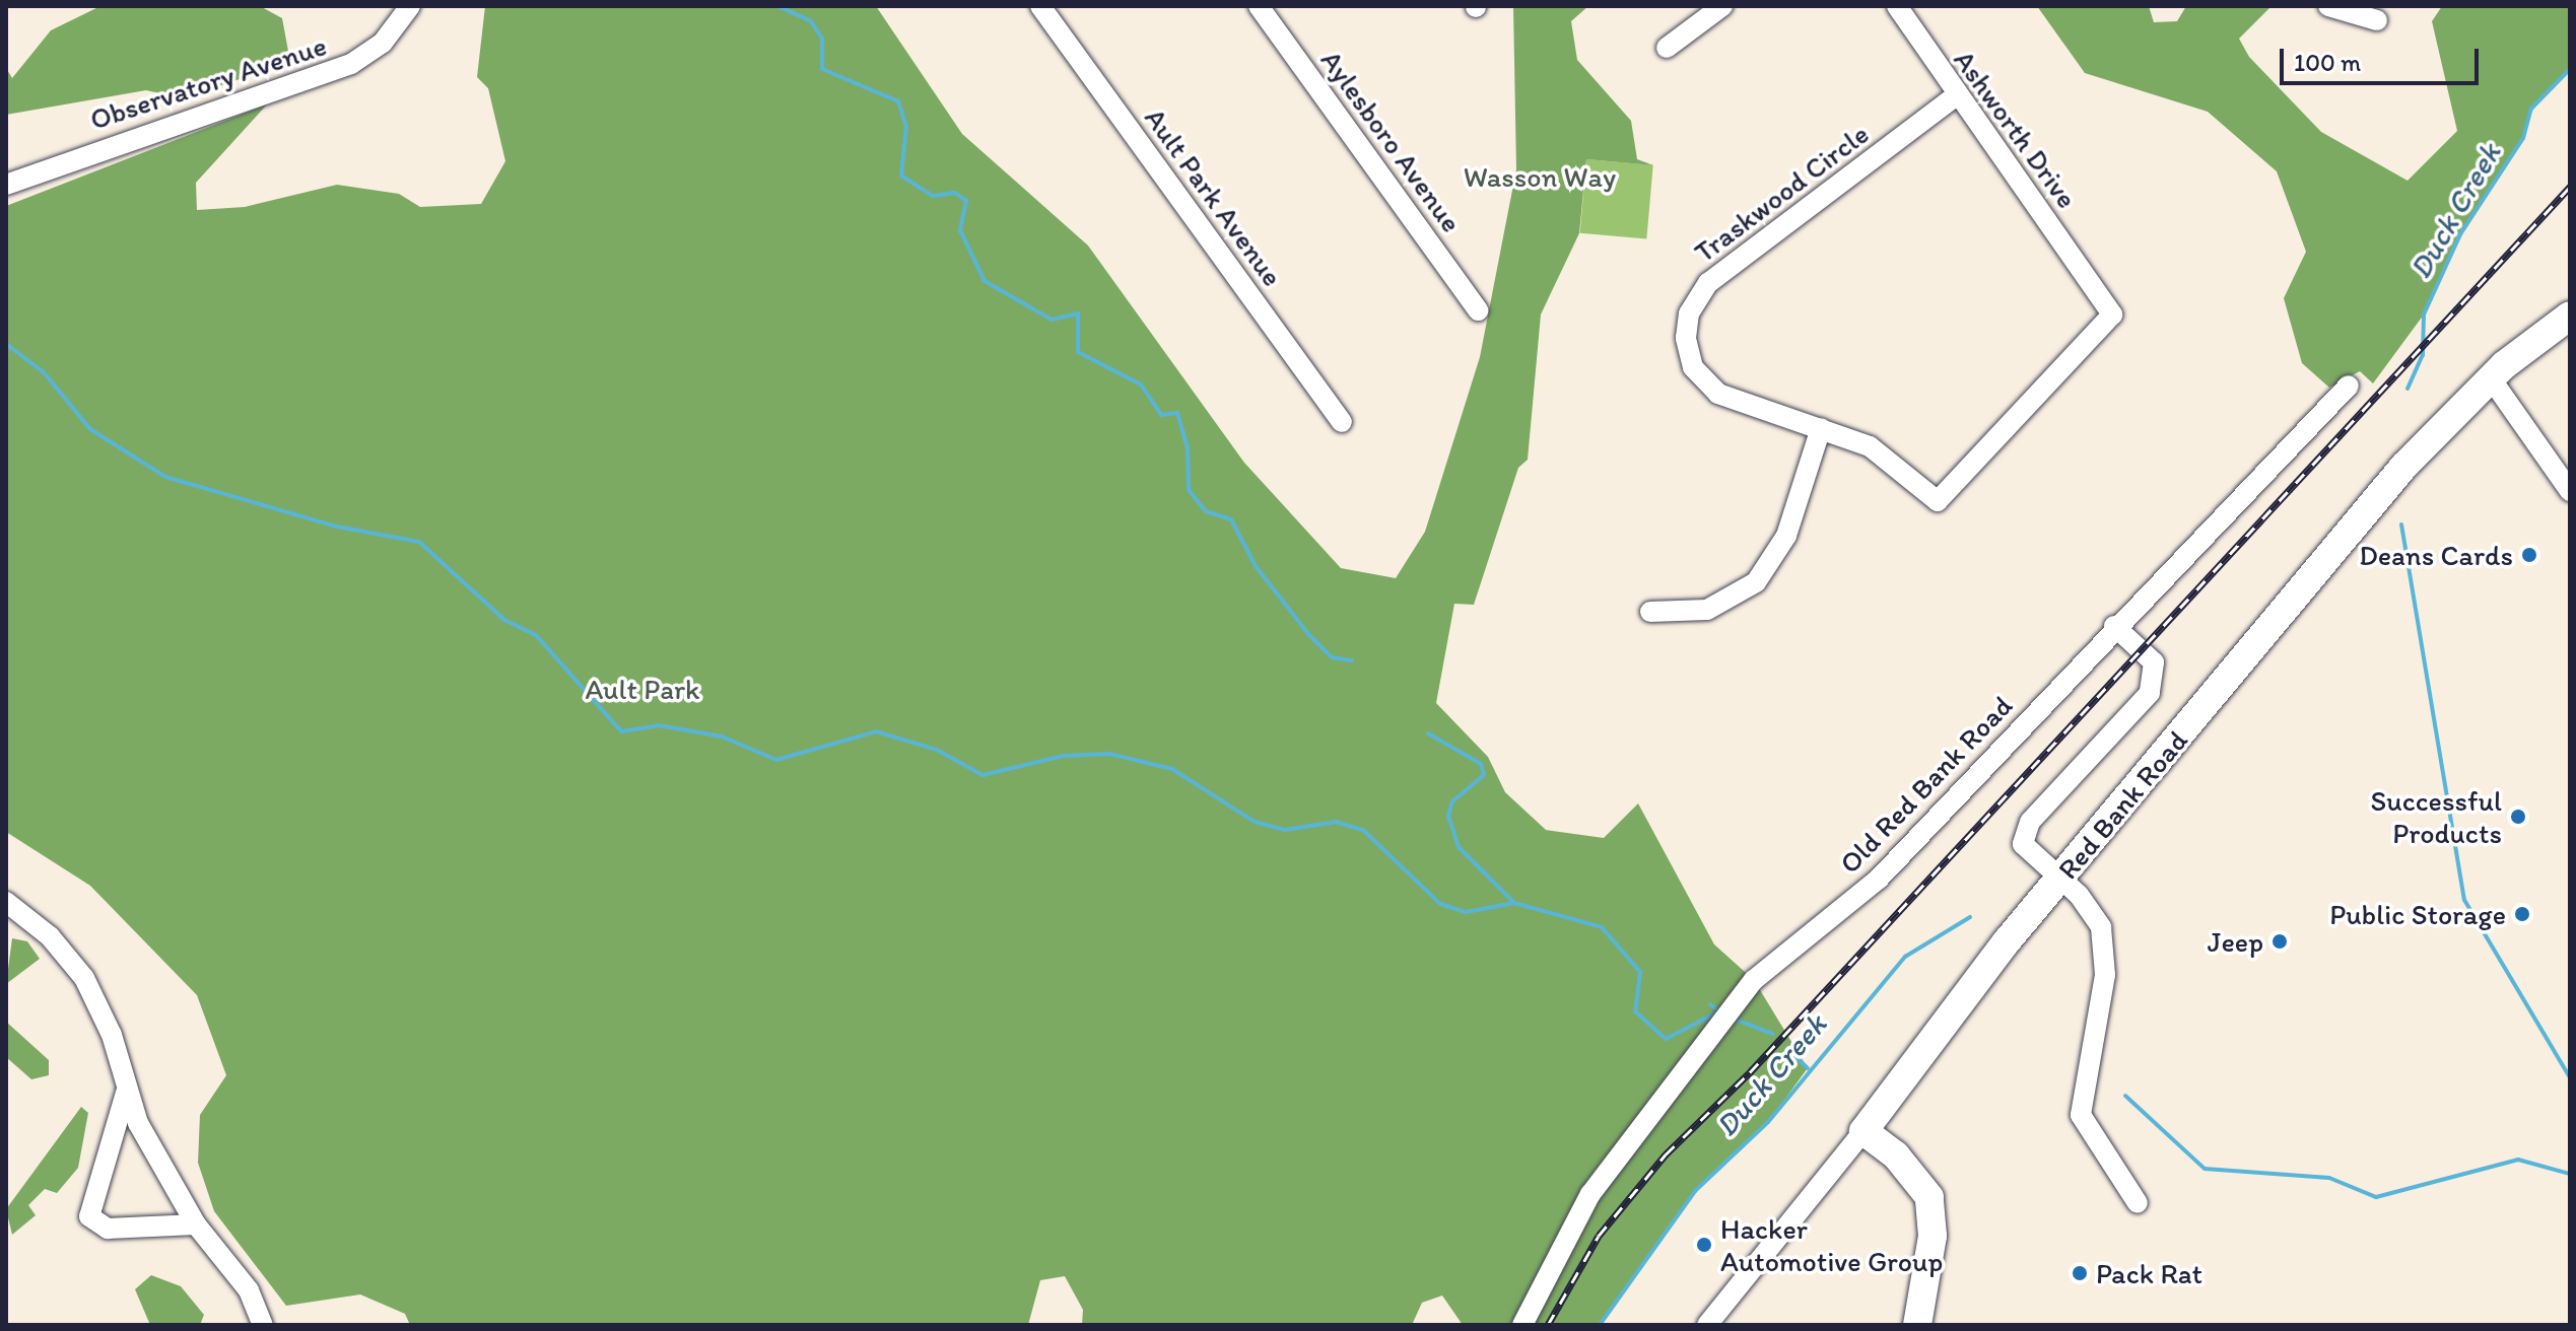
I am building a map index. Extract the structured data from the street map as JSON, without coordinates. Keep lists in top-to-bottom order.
{
  "streets": {
    "highway": ["Red Bank Road"],
    "street": [
      "Observatory Avenue",
      "Ashworth Drive",
      "Aylesboro Avenue",
      "Traskwood Circle",
      "Ault Park Avenue",
      "Old Red Bank Road"
    ]
  },
  "crossings": [
    ["Ashworth Drive", "Traskwood Circle"]
  ],
  "water": ["Duck Creek"],
  "parks": ["Wasson Way", "Ault Park"],
  "places": [
    "Deans Cards",
    "Successful Products",
    "Public Storage",
    "Jeep",
    "Hacker Automotive Group",
    "Pack Rat"
  ],
  "scale_bar": "100 m"
}
